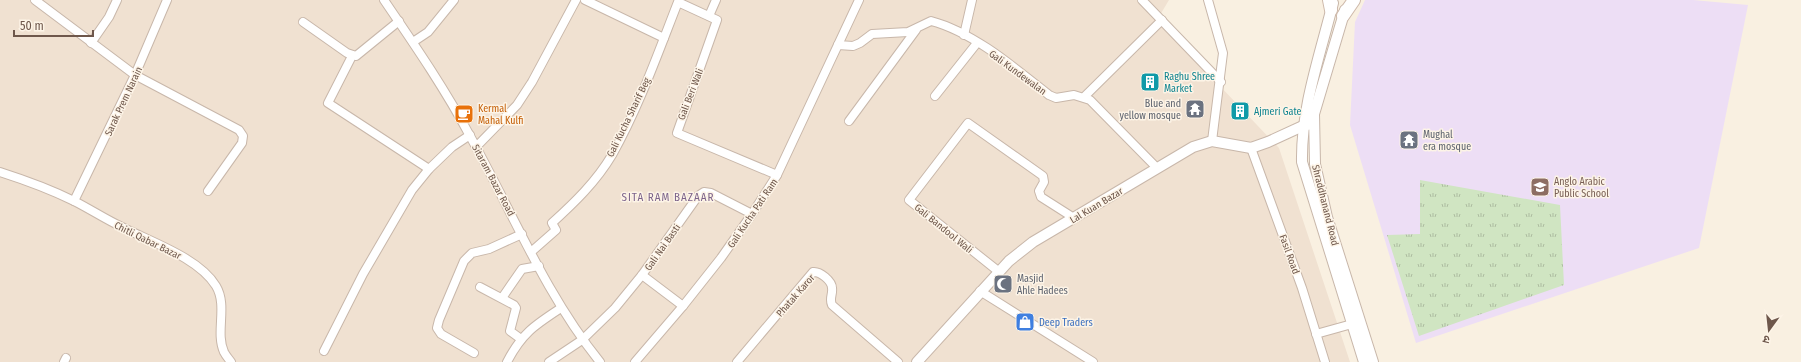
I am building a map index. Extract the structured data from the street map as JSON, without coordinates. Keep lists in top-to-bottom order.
{
  "streets": {
    "street": [
      "Gali Kundewalan",
      "Gali Beri Wali",
      "Sarak Prem Narain",
      "Gali Kucha Sharif Beg",
      "Sitaram Bazar Road",
      "Lal Kuan Bazar",
      "Shraddhanand Road",
      "Gali Kucha Pati Ram",
      "Gali Bandool Wali",
      "Chitli Qabar Bazar",
      "Gali Nai Basti",
      "Fasil Road",
      "Phatak Karor"
    ]
  },
  "crossings": [
    ["Gali Kundewalan", "Gali Kucha Pati Ram"],
    ["Gali Beri Wali", "Gali Kucha Sharif Beg"],
    ["Gali Beri Wali", "Gali Kucha Pati Ram"],
    ["Sarak Prem Narain", "Chitli Qabar Bazar"],
    ["Gali Kucha Sharif Beg", "Sitaram Bazar Road"],
    ["Sitaram Bazar Road", "Gali Nai Basti"],
    ["Lal Kuan Bazar", "Gali Bandool Wali"],
    ["Lal Kuan Bazar", "Fasil Road"],
    ["Gali Kucha Pati Ram", "Gali Nai Basti"]
  ],
  "districts": ["SITA RAM BAZAAR"],
  "places": {
    "building": ["Raghu Shree Market", "Ajmeri Gate"],
    "temple": ["Blue and yellow mosque", "Mughal era mosque"],
    "cafe": ["Kermal Mahal Kulfi"],
    "school or university": ["Anglo Arabic Public School"],
    "mosque": ["Masjid Ahle Hadees"],
    "shop": ["Deep Traders"]
  },
  "scale_bar": "50 m",
  "north": "bottom"
}
